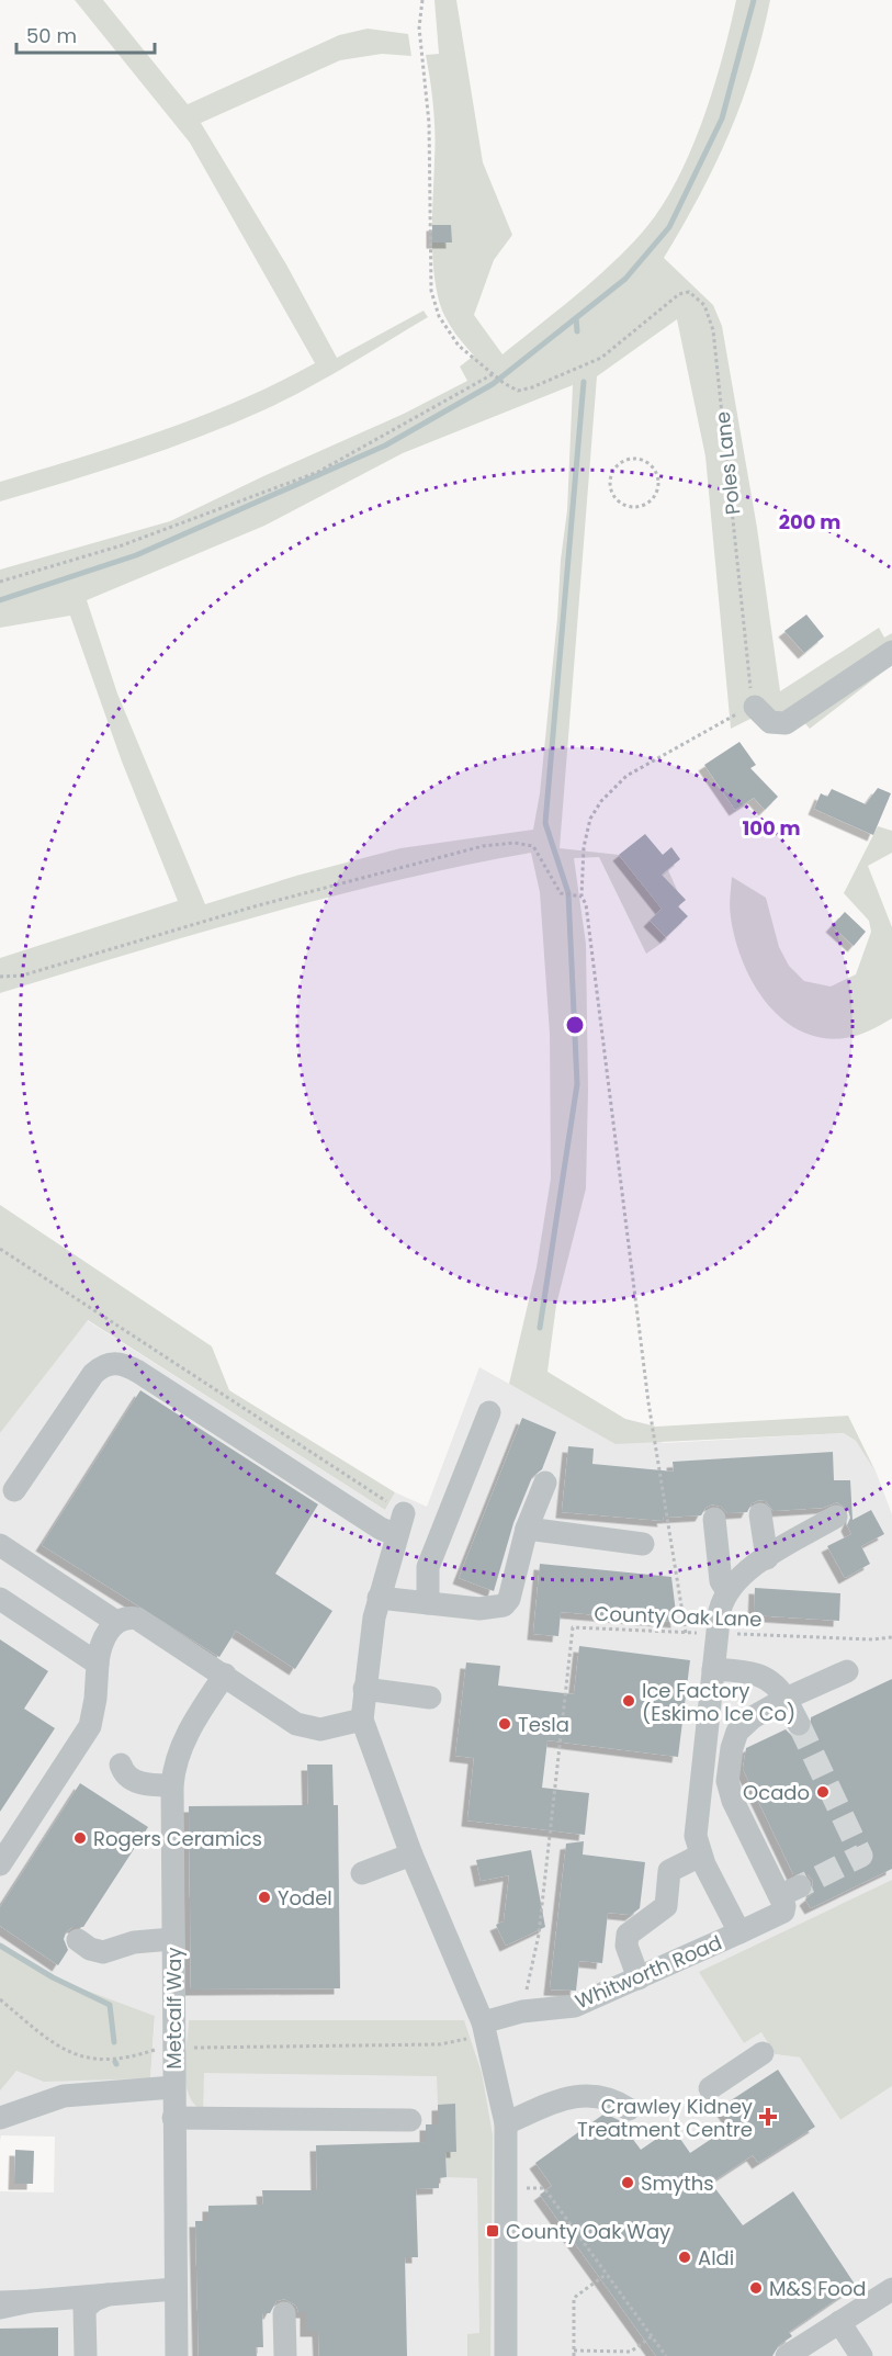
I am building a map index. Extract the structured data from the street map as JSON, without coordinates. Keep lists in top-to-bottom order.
{
  "streets": {
    "street": ["Whitworth Road", "Metcalf Way"],
    "path": ["Poles Lane", "County Oak Lane"]
  },
  "crossings": [
    ["County Oak Lane", "Whitworth Road"]
  ],
  "places": {
    "other": [
      "Ice Factory (Eskimo Ice Co)",
      "Tesla",
      "Ocado",
      "Rogers Ceramics",
      "Yodel",
      "Smyths",
      "Aldi",
      "M&S Food"
    ],
    "health": ["Crawley Kidney Treatment Centre"],
    "transit": ["County Oak Way"]
  },
  "scale_bar": "50 m",
  "rings": ["200 m", "100 m"]
}
